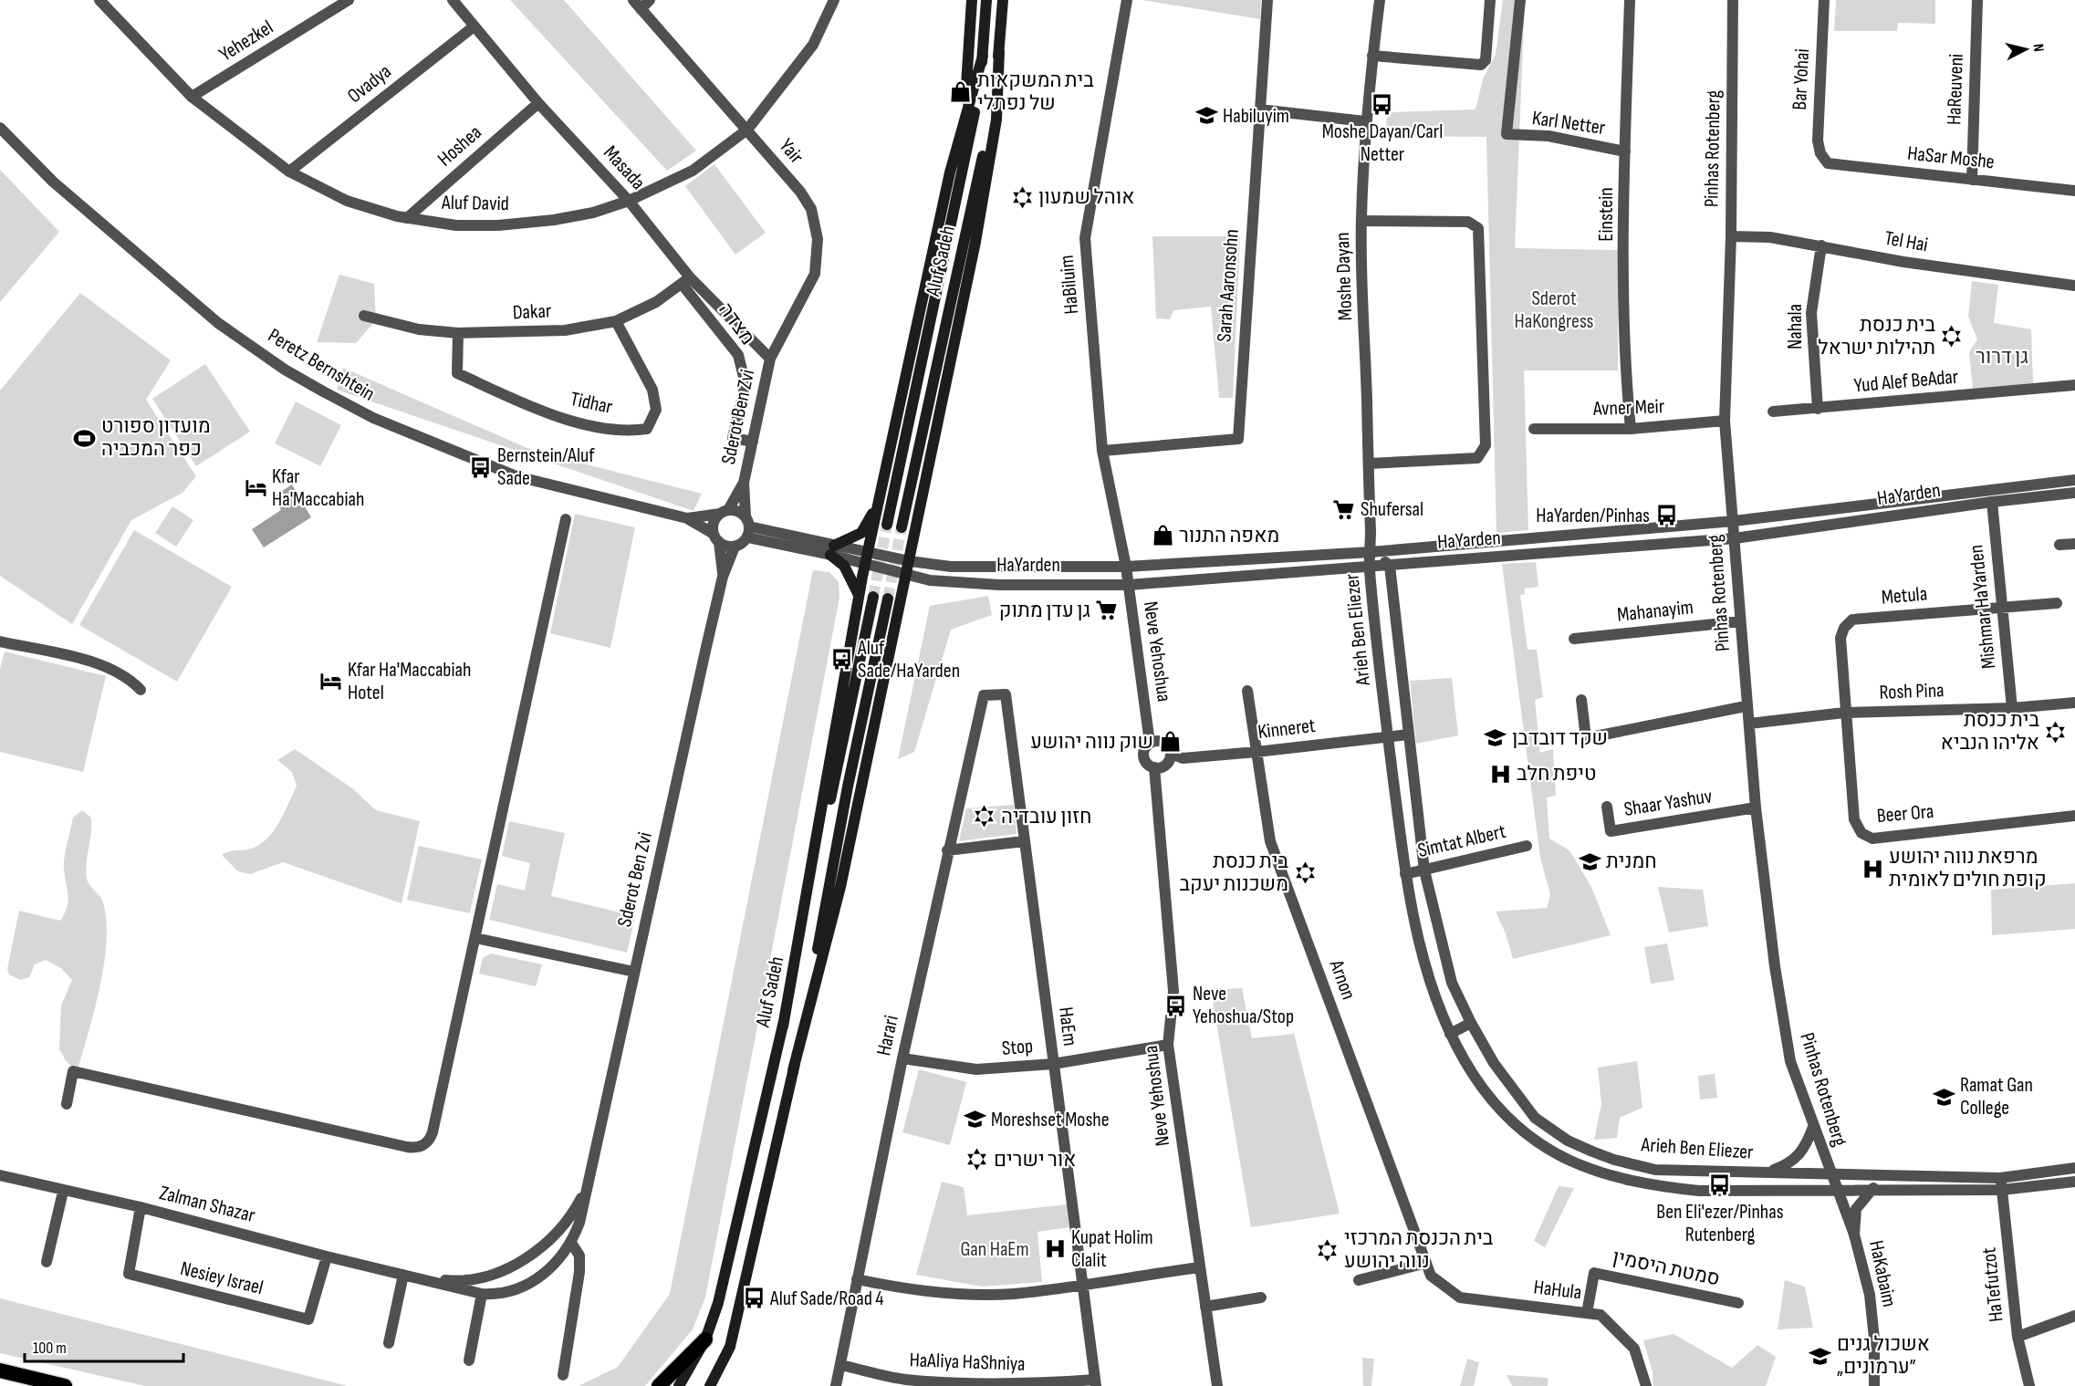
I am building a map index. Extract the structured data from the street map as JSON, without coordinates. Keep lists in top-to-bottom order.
{
  "streets": {
    "main road": ["Aluf Sadeh"],
    "street": [
      "Yehezkel",
      "Bar Yohai",
      "Ovadya",
      "HaReuveni",
      "Karl Netter",
      "Hoshea",
      "Pinhas Rotenberg",
      "Yair",
      "HaSar Moshe",
      "Masada",
      "Aluf David",
      "Einstein",
      "Tel Hai",
      "Moshe Dayan",
      "HaBiluim",
      "Sarah Aaronsohn",
      "Dakar",
      "מצדה",
      "Nahala",
      "Peretz Bernshtein",
      "Yud Alef BeAdar",
      "Tidhar",
      "Avner Meir",
      "Sderot Ben Zvi",
      "HaYarden",
      "Metula",
      "Mishmar HaYarden",
      "Mahanayim",
      "Arieh Ben Eliezer",
      "Neve Yehoshua",
      "Rosh Pina",
      "Kinneret",
      "Shaar Yashuv",
      "Beer Ora",
      "Simtat Albert",
      "Arnon",
      "HaEm",
      "Harari",
      "Stop",
      "Zalman Shazar",
      "סמטת היסמין",
      "HaKabaim",
      "Nesiey Israel",
      "HaTefutzot",
      "HaHula",
      "HaAliya HaShniya"
    ]
  },
  "crossings": [
    ["Yehezkel", "Aluf David"],
    ["Bar Yohai", "HaSar Moshe"],
    ["Ovadya", "Masada"],
    ["Ovadya", "Aluf David"],
    ["HaReuveni", "HaSar Moshe"],
    ["Karl Netter", "Einstein"],
    ["Hoshea", "Masada"],
    ["Hoshea", "Aluf David"],
    ["Pinhas Rotenberg", "Tel Hai"],
    ["Pinhas Rotenberg", "Avner Meir"],
    ["Pinhas Rotenberg", "HaYarden"],
    ["Pinhas Rotenberg", "Mahanayim"],
    ["Pinhas Rotenberg", "Arieh Ben Eliezer"],
    ["Pinhas Rotenberg", "Rosh Pina"],
    ["Pinhas Rotenberg", "Shaar Yashuv"],
    ["Pinhas Rotenberg", "HaKabaim"],
    ["Yair", "Masada"],
    ["Yair", "Aluf David"],
    ["Yair", "Sderot Ben Zvi"],
    ["Masada", "Aluf David"],
    ["Masada", "Dakar"],
    ["Masada", "מצדה"],
    ["Masada", "Sderot Ben Zvi"],
    ["Einstein", "Avner Meir"],
    ["Tel Hai", "Nahala"],
    ["Moshe Dayan", "HaYarden"],
    ["Moshe Dayan", "Arieh Ben Eliezer"],
    ["HaBiluim", "Sarah Aaronsohn"],
    ["HaBiluim", "HaYarden"],
    ["HaBiluim", "Neve Yehoshua"],
    ["Dakar", "מצדה"],
    ["Dakar", "Tidhar"],
    ["מצדה", "Sderot Ben Zvi"],
    ["Nahala", "Yud Alef BeAdar"],
    ["Peretz Bernshtein", "Sderot Ben Zvi"],
    ["Sderot Ben Zvi", "Zalman Shazar"],
    ["HaYarden", "Mishmar HaYarden"],
    ["HaYarden", "Arieh Ben Eliezer"],
    ["HaYarden", "Neve Yehoshua"],
    ["Metula", "Mishmar HaYarden"],
    ["Metula", "Rosh Pina"],
    ["Metula", "Beer Ora"],
    ["Mishmar HaYarden", "Rosh Pina"],
    ["Arieh Ben Eliezer", "Kinneret"],
    ["Arieh Ben Eliezer", "Simtat Albert"],
    ["Arieh Ben Eliezer", "HaKabaim"],
    ["Arieh Ben Eliezer", "HaTefutzot"],
    ["Neve Yehoshua", "Kinneret"],
    ["Neve Yehoshua", "Stop"],
    ["Rosh Pina", "Beer Ora"],
    ["Kinneret", "Arnon"],
    ["Arnon", "HaHula"],
    ["HaEm", "Harari"],
    ["HaEm", "Stop"],
    ["HaEm", "HaAliya HaShniya"],
    ["Harari", "Stop"],
    ["Harari", "HaAliya HaShniya"],
    ["Zalman Shazar", "Nesiey Israel"],
    ["סמטת היסמין", "HaHula"]
  ],
  "parks": ["Sderot HaKongress", "גן דרור", "Gan HaEm"],
  "places": {
    "shop": ["בית המשקאות של נפתלי", "מאפה התנור", "שוק נווה יהושע"],
    "bus stop": [
      "Moshe Dayan/Carl Netter",
      "Bernstein/Aluf Sade",
      "HaYarden/Pinhas",
      "Aluf Sade/HaYarden",
      "Neve Yehoshua/Stop",
      "Ben Eli'ezer/Pinhas Rutenberg",
      "Aluf Sade/Road 4"
    ],
    "school or university": [
      "Habiluyim",
      "שקד דובדבן",
      "חמנית",
      "Ramat Gan College",
      "Moreshset Moshe",
      "אשכול גנים „ערמונים”"
    ],
    "synagogue": [
      "אוהל שמעון",
      "בית כנסת תהילות ישראל",
      "בית כנסת אליהו הנביא",
      "חזון עובדיה",
      "בית כנסת משכנות יעקב",
      "אור ישרים",
      "בית הכנסת המרכזי נווה יהושע"
    ],
    "sports": ["מועדון ספורט כפר המכביה"],
    "hotel": ["Kfar Ha'Maccabiah", "Kfar Ha'Maccabiah Hotel"],
    "supermarket": ["Shufersal", "גן עדן מתוק"],
    "hospital": ["טיפת חלב", "מרפאת נווה יהושע קופת חולים לאומית", "Kupat Holim Clalit"]
  },
  "scale_bar": "100 m",
  "north": "right"
}
